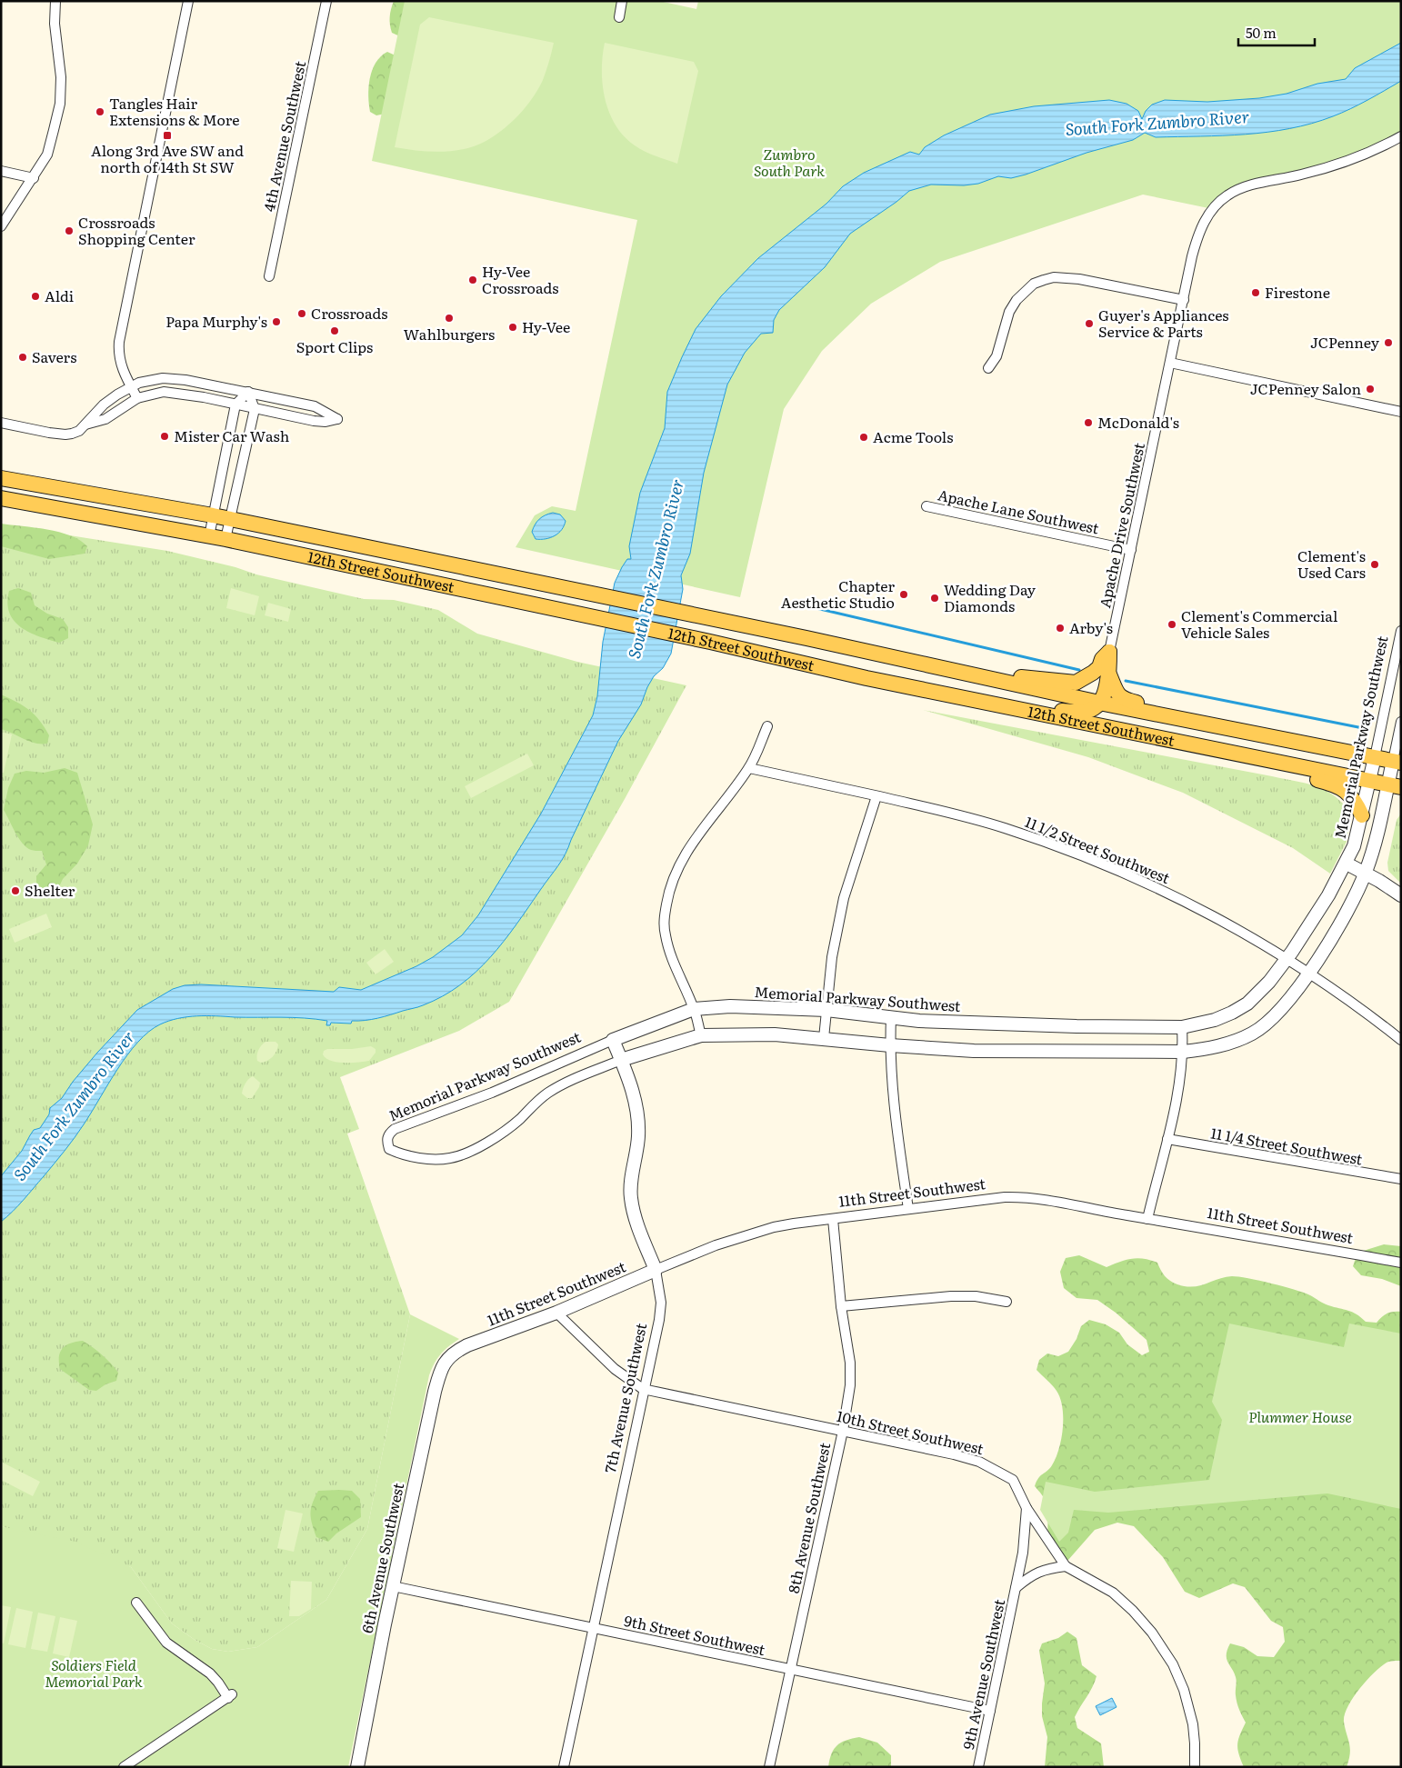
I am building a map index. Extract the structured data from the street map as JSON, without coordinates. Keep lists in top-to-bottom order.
{
  "streets": {
    "main road": ["12th Street Southwest"],
    "street": [
      "4th Avenue Southwest",
      "Apache Lane Southwest",
      "Apache Drive Southwest",
      "Memorial Parkway Southwest",
      "11 1/2 Street Southwest",
      "11 1/4 Street Southwest",
      "11th Street Southwest",
      "7th Avenue Southwest",
      "10th Street Southwest",
      "8th Avenue Southwest",
      "6th Avenue Southwest",
      "9th Street Southwest",
      "9th Avenue Southwest"
    ]
  },
  "crossings": [
    ["Apache Lane Southwest", "Apache Drive Southwest"],
    ["12th Street Southwest", "Memorial Parkway Southwest"],
    ["Memorial Parkway Southwest", "11 1/2 Street Southwest"],
    ["Memorial Parkway Southwest", "7th Avenue Southwest"],
    ["11th Street Southwest", "7th Avenue Southwest"],
    ["11th Street Southwest", "10th Street Southwest"],
    ["11th Street Southwest", "8th Avenue Southwest"],
    ["11th Street Southwest", "6th Avenue Southwest"],
    ["7th Avenue Southwest", "10th Street Southwest"],
    ["7th Avenue Southwest", "9th Street Southwest"],
    ["10th Street Southwest", "8th Avenue Southwest"],
    ["10th Street Southwest", "9th Avenue Southwest"],
    ["8th Avenue Southwest", "9th Street Southwest"],
    ["6th Avenue Southwest", "9th Street Southwest"],
    ["9th Street Southwest", "9th Avenue Southwest"]
  ],
  "water": ["South Fork Zumbro River"],
  "parks": ["Zumbro South Park", "Plummer House", "Soldiers Field Memorial Park"],
  "places": {
    "other": [
      "Tangles Hair Extensions & More",
      "Crossroads Shopping Center",
      "Hy-Vee Crossroads",
      "Firestone",
      "Aldi",
      "Crossroads",
      "Wahlburgers",
      "Papa Murphy's",
      "Guyer's Appliances Service & Parts",
      "Hy-Vee",
      "Sport Clips",
      "JCPenney",
      "Savers",
      "JCPenney Salon",
      "McDonald's",
      "Mister Car Wash",
      "Acme Tools",
      "Clement's Used Cars",
      "Chapter Aesthetic Studio",
      "Wedding Day Diamonds",
      "Clement's Commercial Vehicle Sales",
      "Arby's",
      "Shelter"
    ],
    "transit": ["Along 3rd Ave SW and north of 14th St SW"]
  },
  "scale_bar": "50 m"
}
